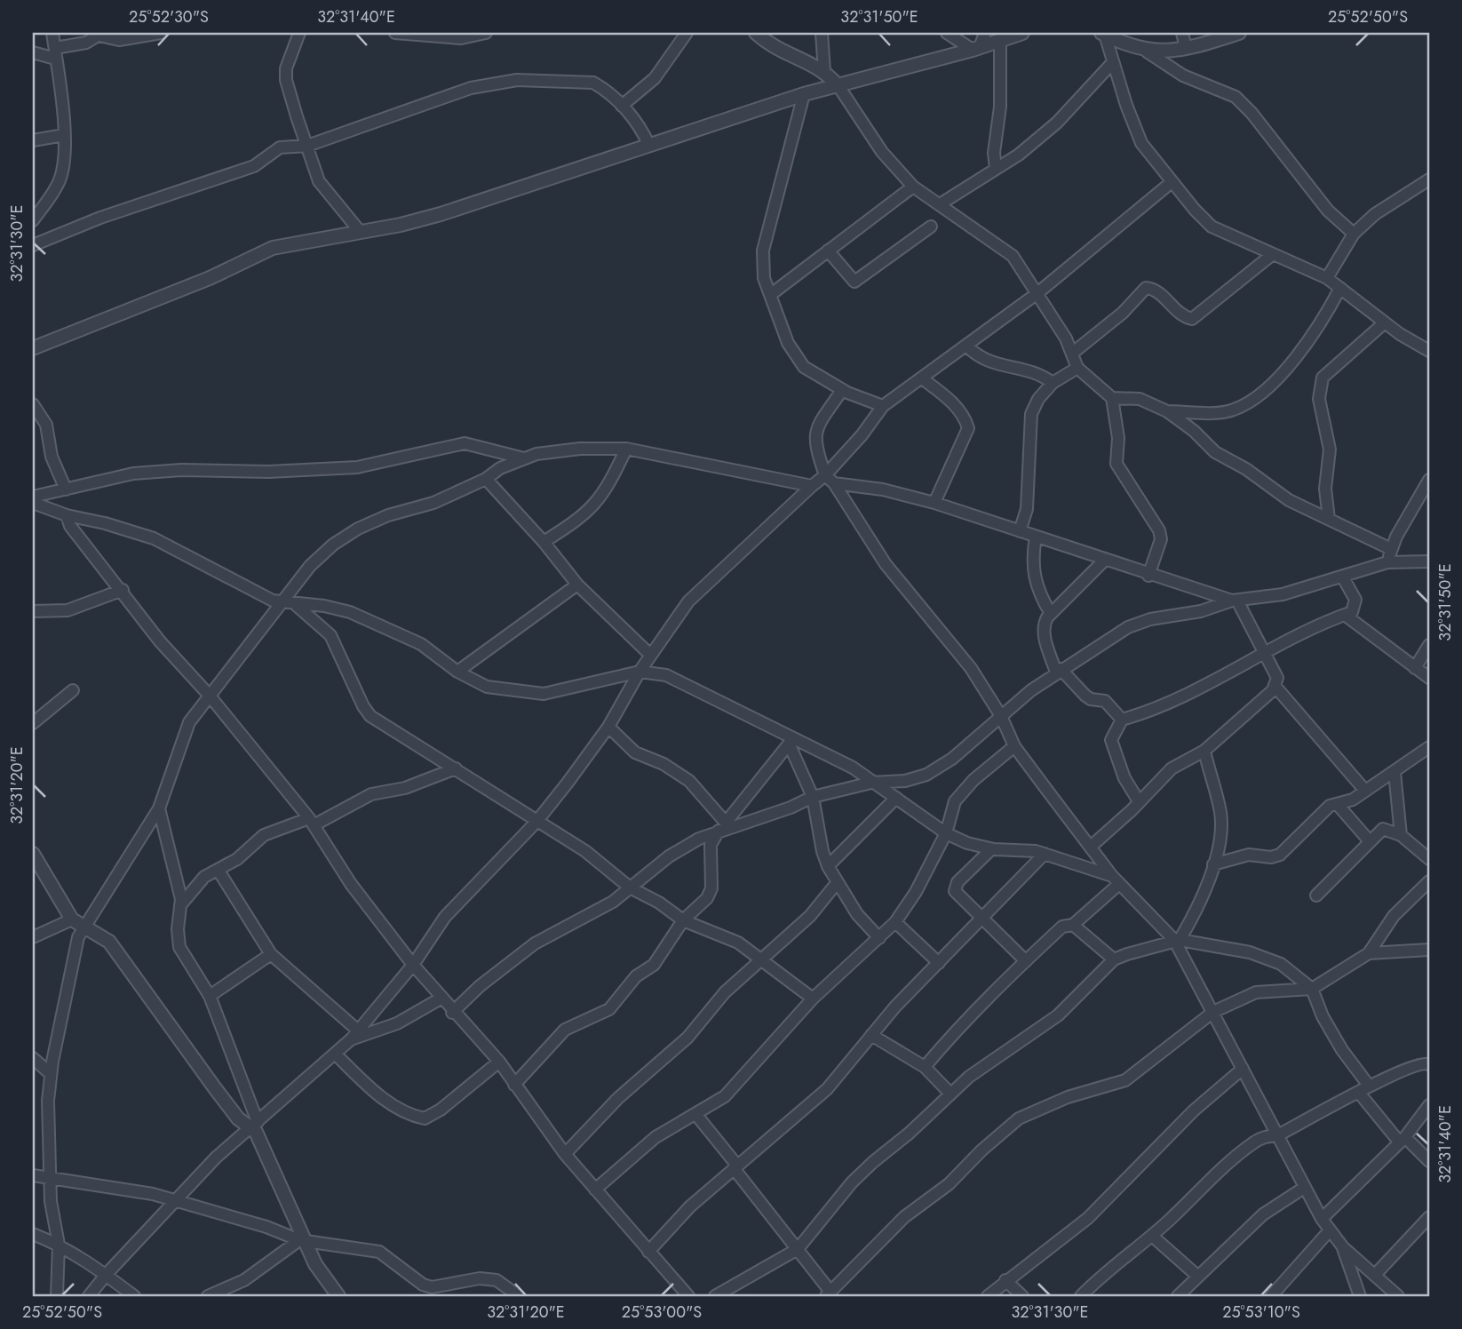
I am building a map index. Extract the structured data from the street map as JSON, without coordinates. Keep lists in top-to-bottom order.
{
  "coordinates": [
    "25°52'30\"S",
    "32°31'40\"E",
    "32°31'50\"E",
    "25°52'50\"S",
    "32°31'30\"E",
    "32°31'20\"E",
    "25°53'00\"S",
    "25°53'10\"S"
  ]
}
